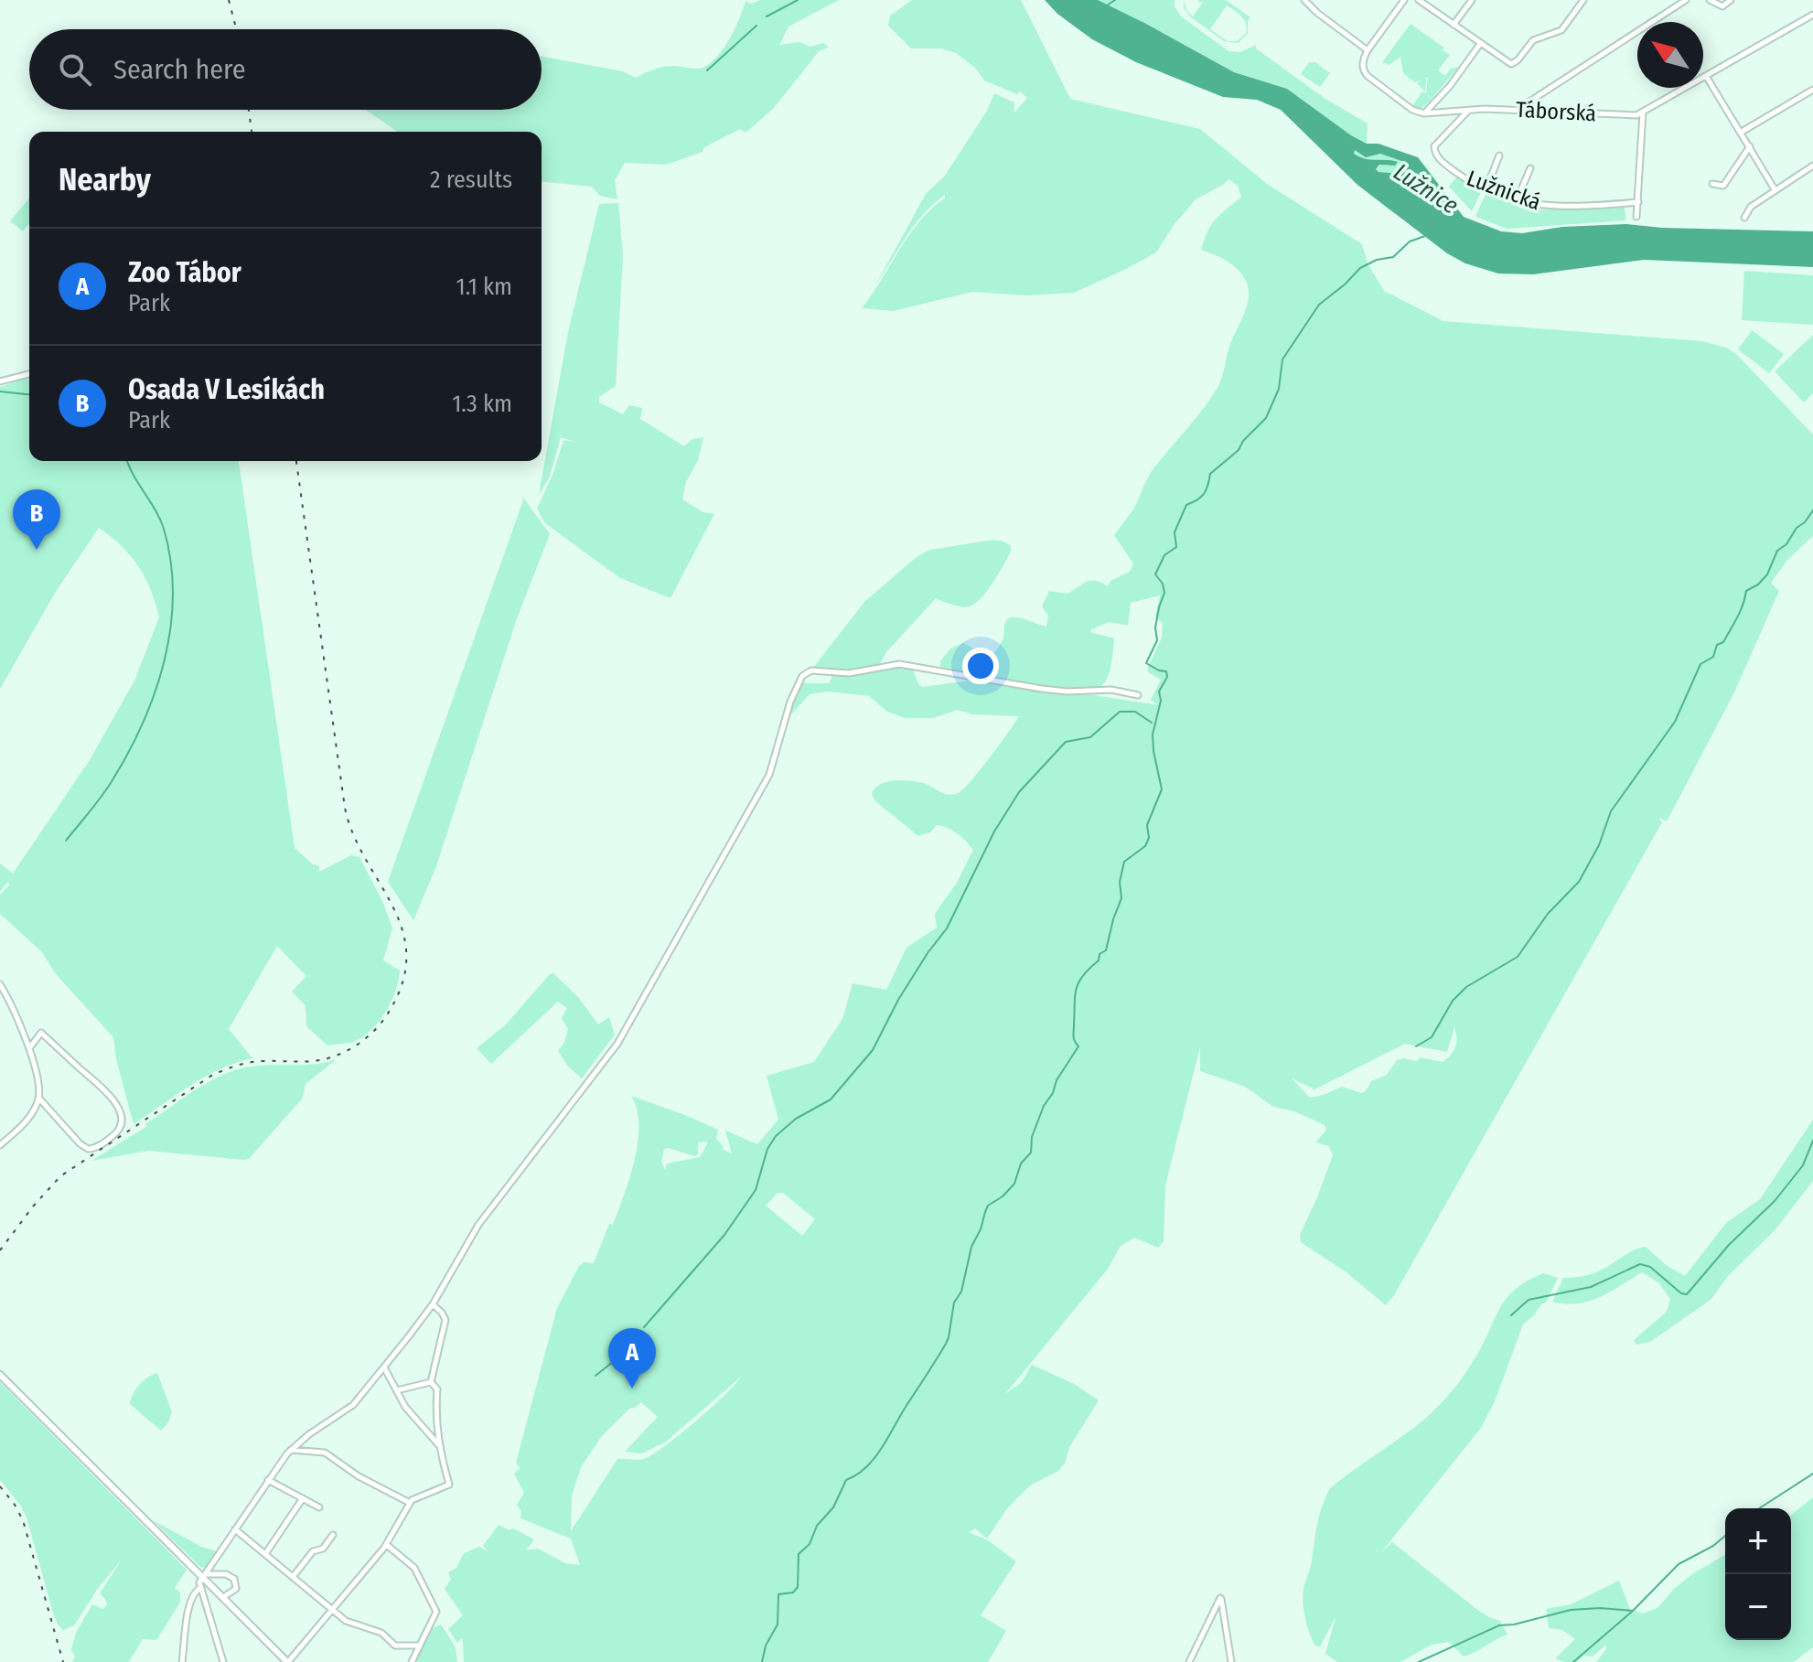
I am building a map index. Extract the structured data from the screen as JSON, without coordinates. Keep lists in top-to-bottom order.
{
  "streets": {
    "street": ["Táborská", "Lužnická"]
  },
  "crossings": [
    ["Táborská", "Lužnická"]
  ],
  "water": ["Lužnice"],
  "north": "top left",
  "page": {
    "search": "Search here",
    "heading": ["Nearby", "2 results"],
    "list": [
      {
        "mark": "A",
        "name": "Zoo Tábor",
        "note": "Park",
        "value": "1.1 km"
      },
      {
        "mark": "B",
        "name": "Osada V Lesíkách",
        "note": "Park",
        "value": "1.3 km"
      }
    ],
    "pins": ["B", "A"],
    "map_buttons": ["+", "−"]
  }
}
